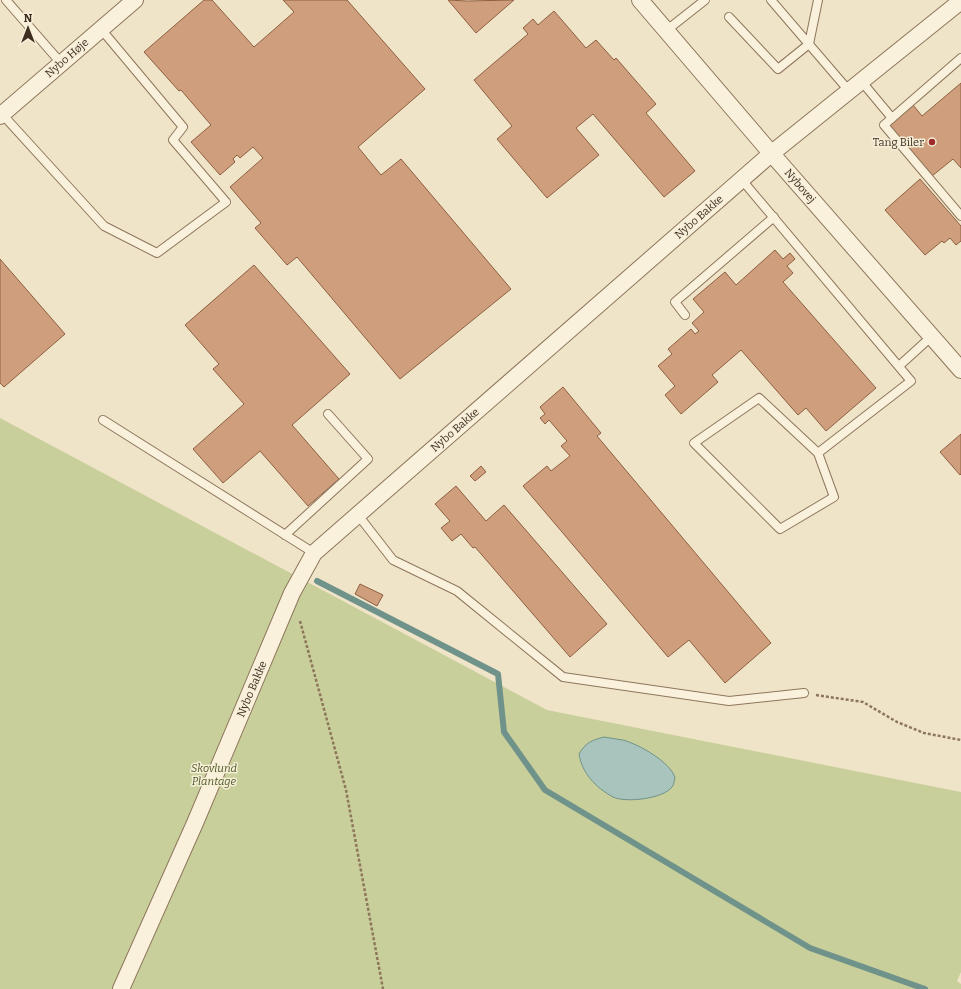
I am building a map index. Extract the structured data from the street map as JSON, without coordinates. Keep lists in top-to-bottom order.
{
  "streets": {
    "street": ["Nybo Høje", "Nybovej", "Nybo Bakke"]
  },
  "crossings": [
    ["Nybovej", "Nybo Bakke"]
  ],
  "parks": ["Skovlund Plantage"],
  "places": ["Tang Biler"],
  "north": "top"
}
